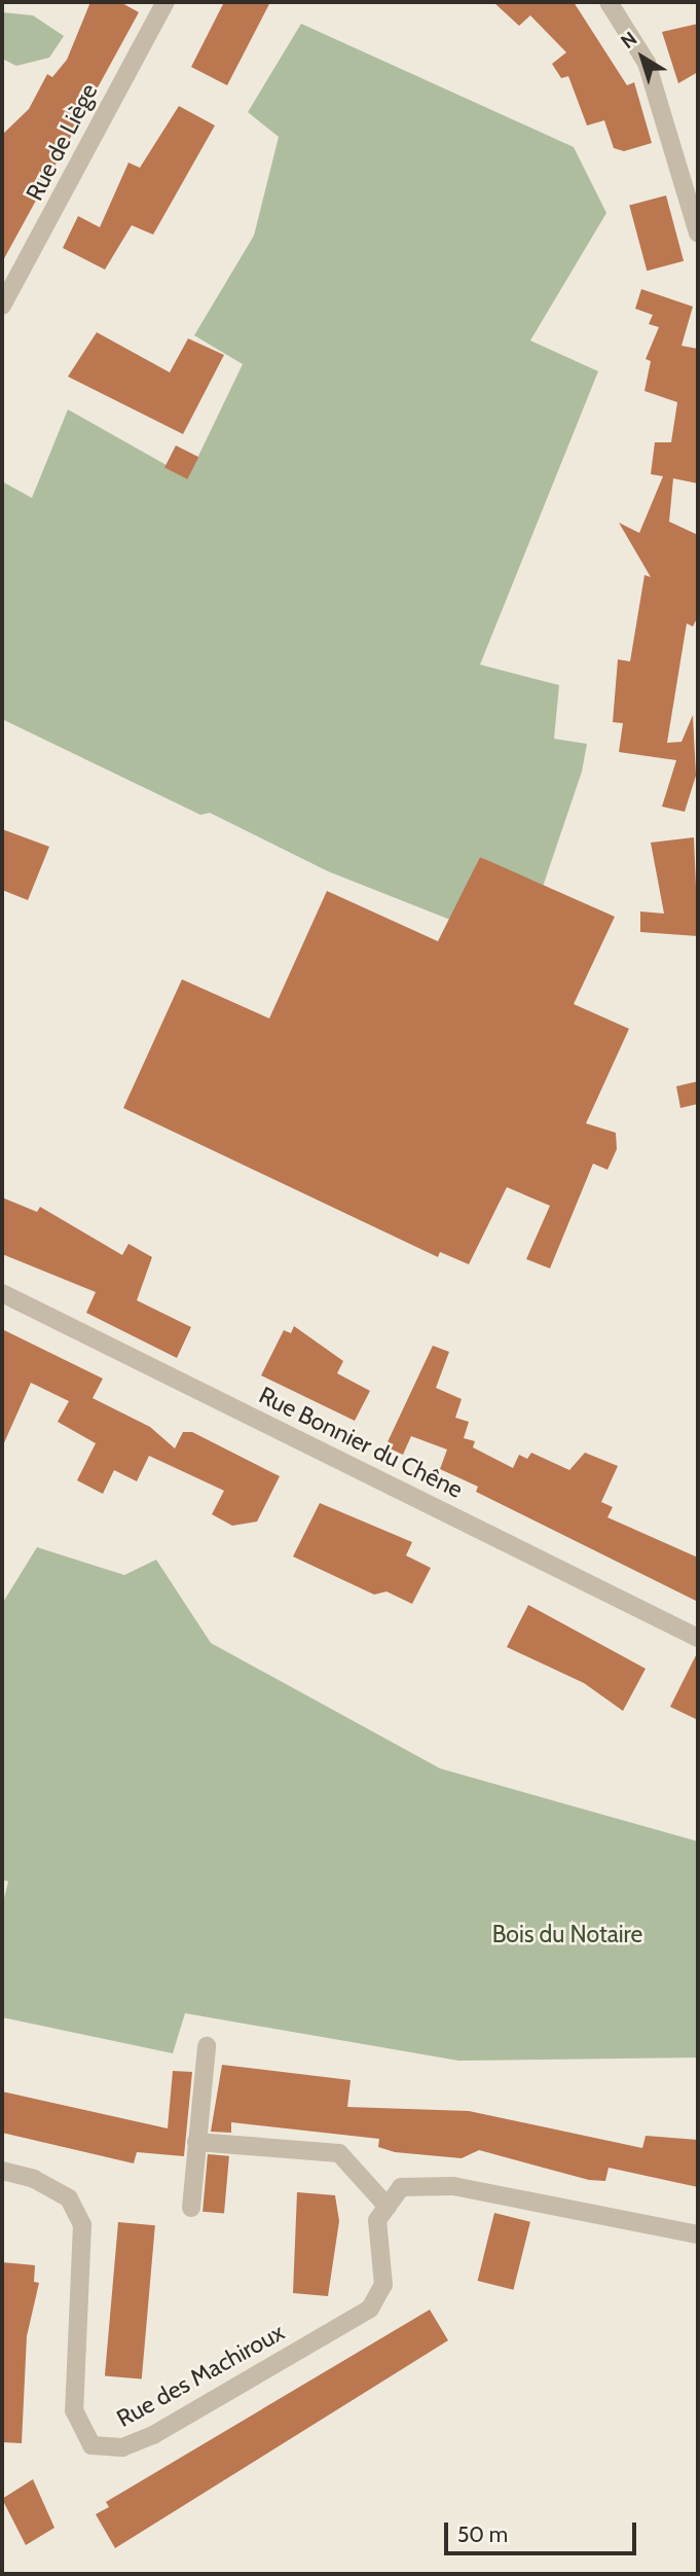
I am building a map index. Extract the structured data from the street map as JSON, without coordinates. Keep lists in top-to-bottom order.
{
  "streets": {
    "street": ["Rue de Liège", "Rue Bonnier du Chêne", "Rue des Machiroux"]
  },
  "parks": ["Bois du Notaire"],
  "scale_bar": "50 m",
  "north": "top left"
}
